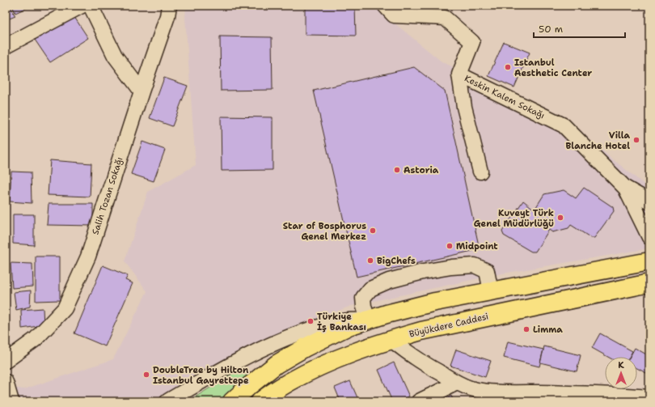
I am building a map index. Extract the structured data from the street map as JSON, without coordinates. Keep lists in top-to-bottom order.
{
  "streets": {
    "main road": ["Büyükdere Caddesi"],
    "street": ["Keskin Kalem Sokağı", "Salih Tozan Sokağı"]
  },
  "places": [
    "Istanbul Aesthetic Center",
    "Villa Blanche Hotel",
    "Astoria",
    "Kuveyt Türk Genel Müdürlüğü",
    "Star of Bosphorus Genel Merkez",
    "Midpoint",
    "BigChefs",
    "Türkiye İş Bankası",
    "Limma",
    "DoubleTree by Hilton Istanbul Gayrettepe"
  ],
  "scale_bar": "50 m",
  "north": "top"
}
